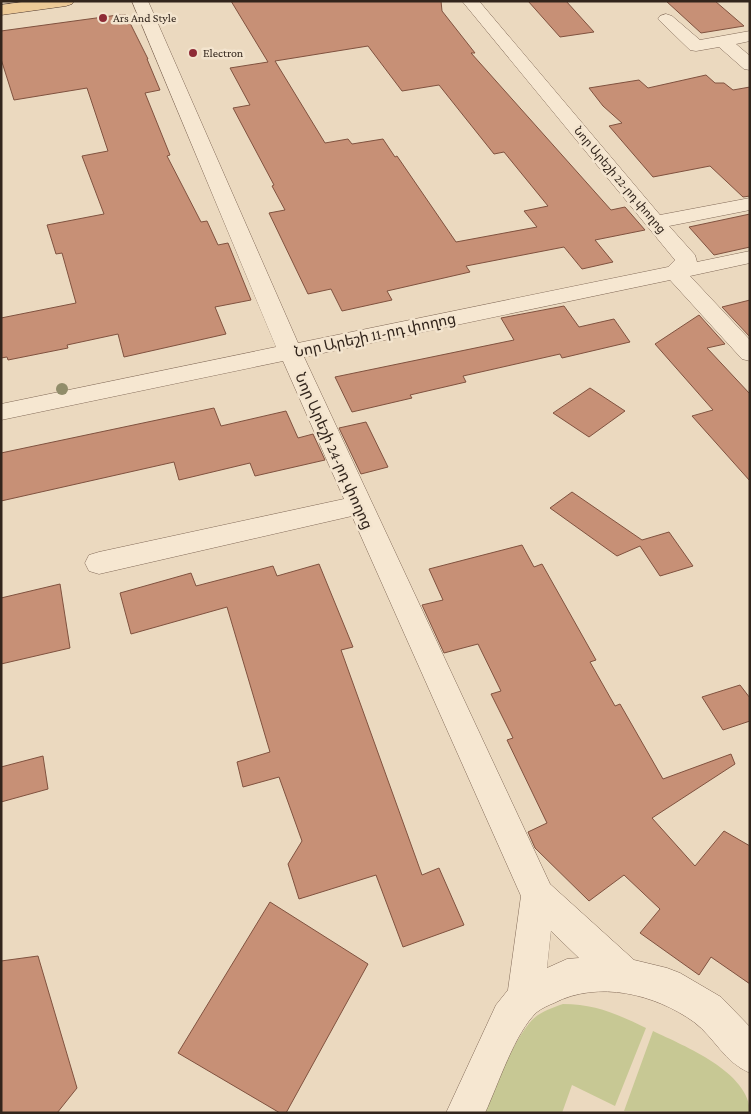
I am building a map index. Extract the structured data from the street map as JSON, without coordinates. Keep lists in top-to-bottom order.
{
  "streets": {
    "street": ["Նոր Արեշի 22-րդ փողոց", "Նոր Արեշի 11-րդ փողոց", "Նոր Արեշի 24-րդ փողոց"]
  },
  "crossings": [
    ["Նոր Արեշի 22-րդ փողոց", "Նոր Արեշի 11-րդ փողոց"],
    ["Նոր Արեշի 11-րդ փողոց", "Նոր Արեշի 24-րդ փողոց"]
  ],
  "places": ["Ars And Style", "Electron"]
}
